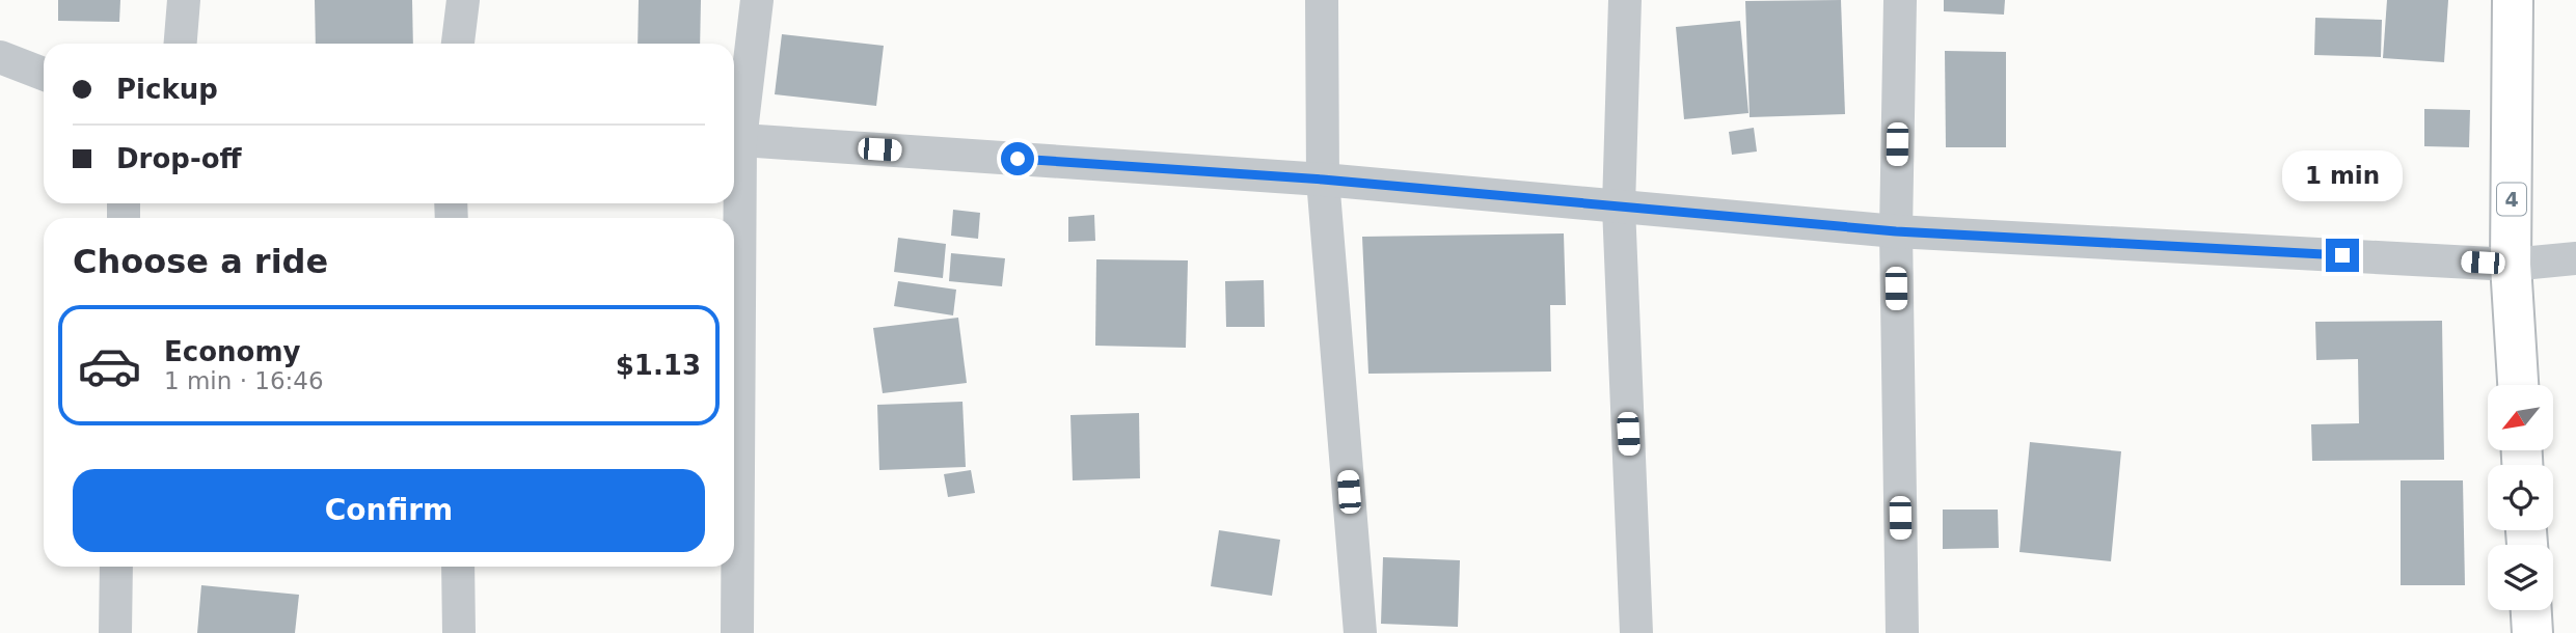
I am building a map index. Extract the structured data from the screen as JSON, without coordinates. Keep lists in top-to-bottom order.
{
  "streets": {
    "highway": ["4"]
  },
  "north": "bottom left",
  "page": {
    "banner": ["Pickup", "Drop-off"],
    "bubble": "1 min",
    "heading": "Choose a ride",
    "list": [
      {
        "name": "Economy",
        "note": "1 min · 16:46",
        "value": "$1.13"
      }
    ],
    "buttons": "Confirm"
  }
}
